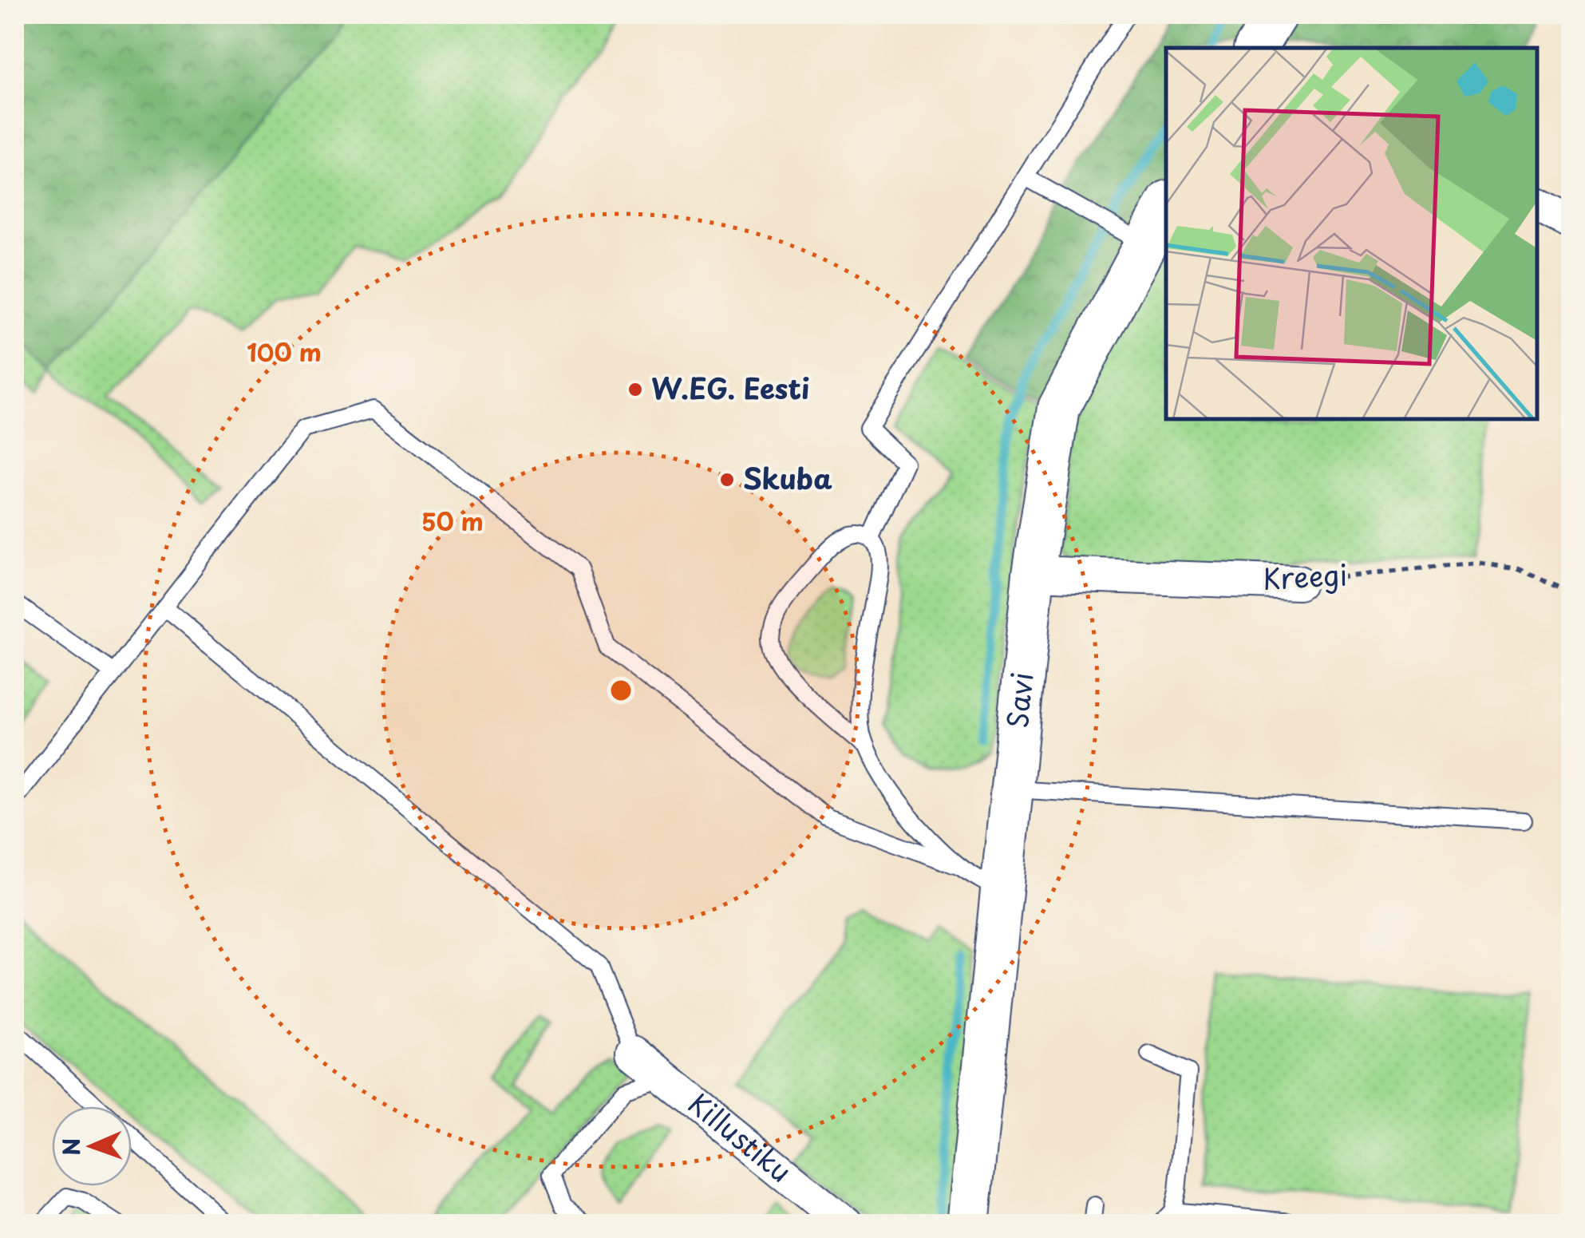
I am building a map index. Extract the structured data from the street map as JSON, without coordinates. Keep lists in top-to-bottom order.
{
  "streets": {
    "street": ["Kreegi", "Savi", "Killustiku"]
  },
  "crossings": [
    ["Kreegi", "Savi"]
  ],
  "places": ["W.EG. Eesti", "Skuba"],
  "north": "left",
  "rings": ["100 m", "50 m"]
}
